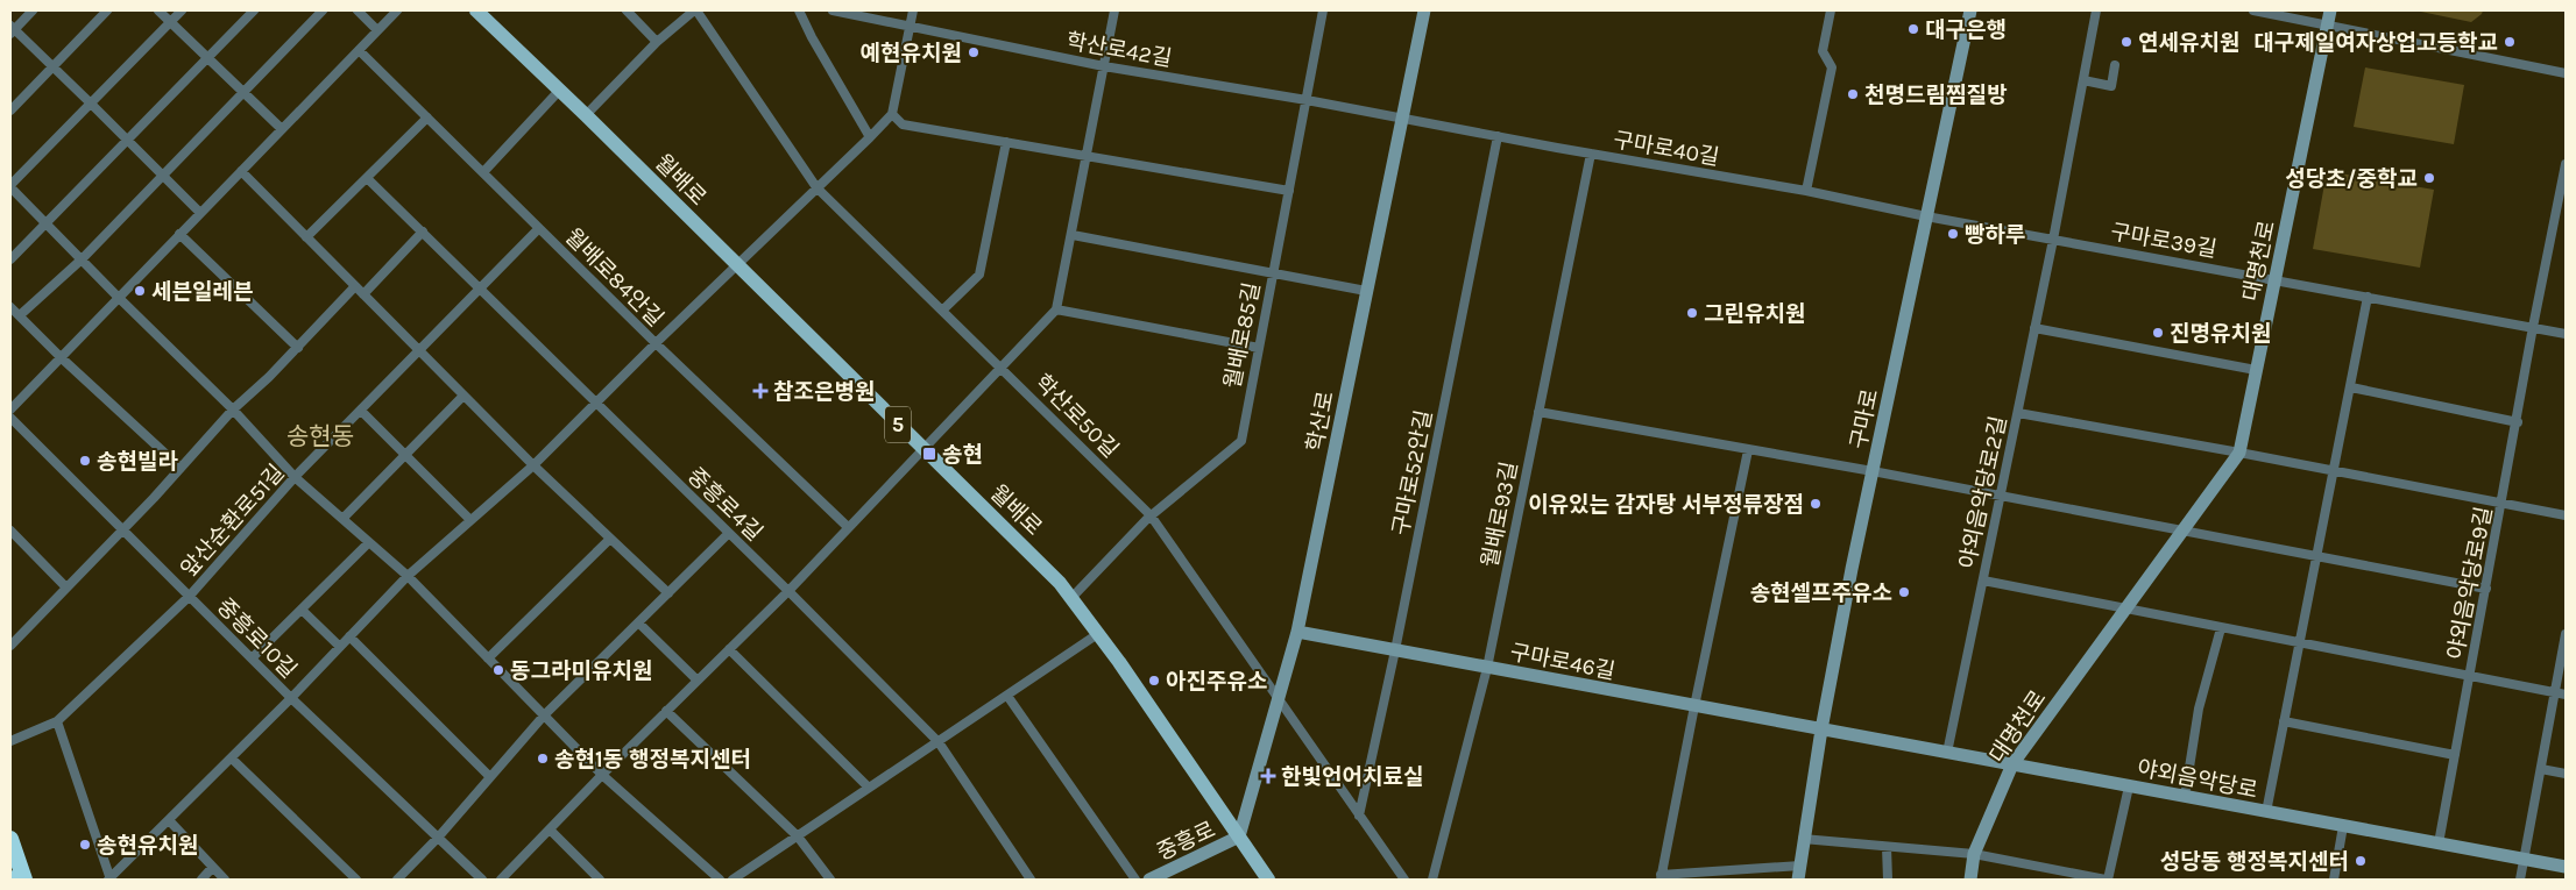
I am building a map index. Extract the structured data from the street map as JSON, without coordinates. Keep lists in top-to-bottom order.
{
  "streets": {
    "main road": [
      "월배로",
      "대명천로",
      "구마로",
      "학산로",
      "5",
      "구마로46길",
      "야외음악당로",
      "중흥로"
    ],
    "street": [
      "학산로42길",
      "구마로40길",
      "구마로39길",
      "월배로84안길",
      "월배로85길",
      "학산로50길",
      "구마로52안길",
      "야외음악당로2길",
      "중흥로4길",
      "월배로93길",
      "앞산순환로51길",
      "야외음악당로9길",
      "중흥로10길"
    ]
  },
  "crossings": [
    ["학산로42길", "구마로40길"],
    ["학산로42길", "월배로85길"],
    ["학산로42길", "학산로"],
    ["구마로40길", "구마로39길"],
    ["구마로40길", "구마로"],
    ["구마로40길", "학산로"],
    ["구마로40길", "구마로52안길"],
    ["구마로40길", "월배로93길"],
    ["월배로", "월배로85길"],
    ["월배로", "학산로"],
    ["월배로", "중흥로"],
    ["구마로39길", "대명천로"],
    ["구마로39길", "구마로"],
    ["구마로39길", "야외음악당로2길"],
    ["구마로39길", "야외음악당로9길"],
    ["대명천로", "야외음악당로"],
    ["월배로84안길", "앞산순환로51길"],
    ["월배로85길", "학산로50길"],
    ["학산로50길", "학산로"],
    ["학산로50길", "구마로52안길"],
    ["구마로", "구마로46길"],
    ["구마로", "야외음악당로"],
    ["학산로", "구마로46길"],
    ["학산로", "중흥로"],
    ["구마로52안길", "구마로46길"],
    ["야외음악당로2길", "야외음악당로"],
    ["중흥로4길", "앞산순환로51길"],
    ["월배로93길", "구마로46길"],
    ["앞산순환로51길", "중흥로10길"],
    ["야외음악당로9길", "야외음악당로"],
    ["구마로46길", "야외음악당로"]
  ],
  "districts": ["송현동"],
  "places": {
    "other": [
      "대구은행",
      "연세유치원",
      "대구제일여자상업고등학교",
      "예현유치원",
      "천명드림찜질방",
      "성당초/중학교",
      "빵하루",
      "세븐일레븐",
      "그린유치원",
      "진명유치원",
      "송현빌라",
      "이유있는 감자탕 서부정류장점",
      "송현셀프주유소",
      "동그라미유치원",
      "아진주유소",
      "송현1동 행정복지센터",
      "송현유치원",
      "성당동 행정복지센터"
    ],
    "health": ["참조은병원", "한빛언어치료실"],
    "transit": ["송현"]
  }
}
